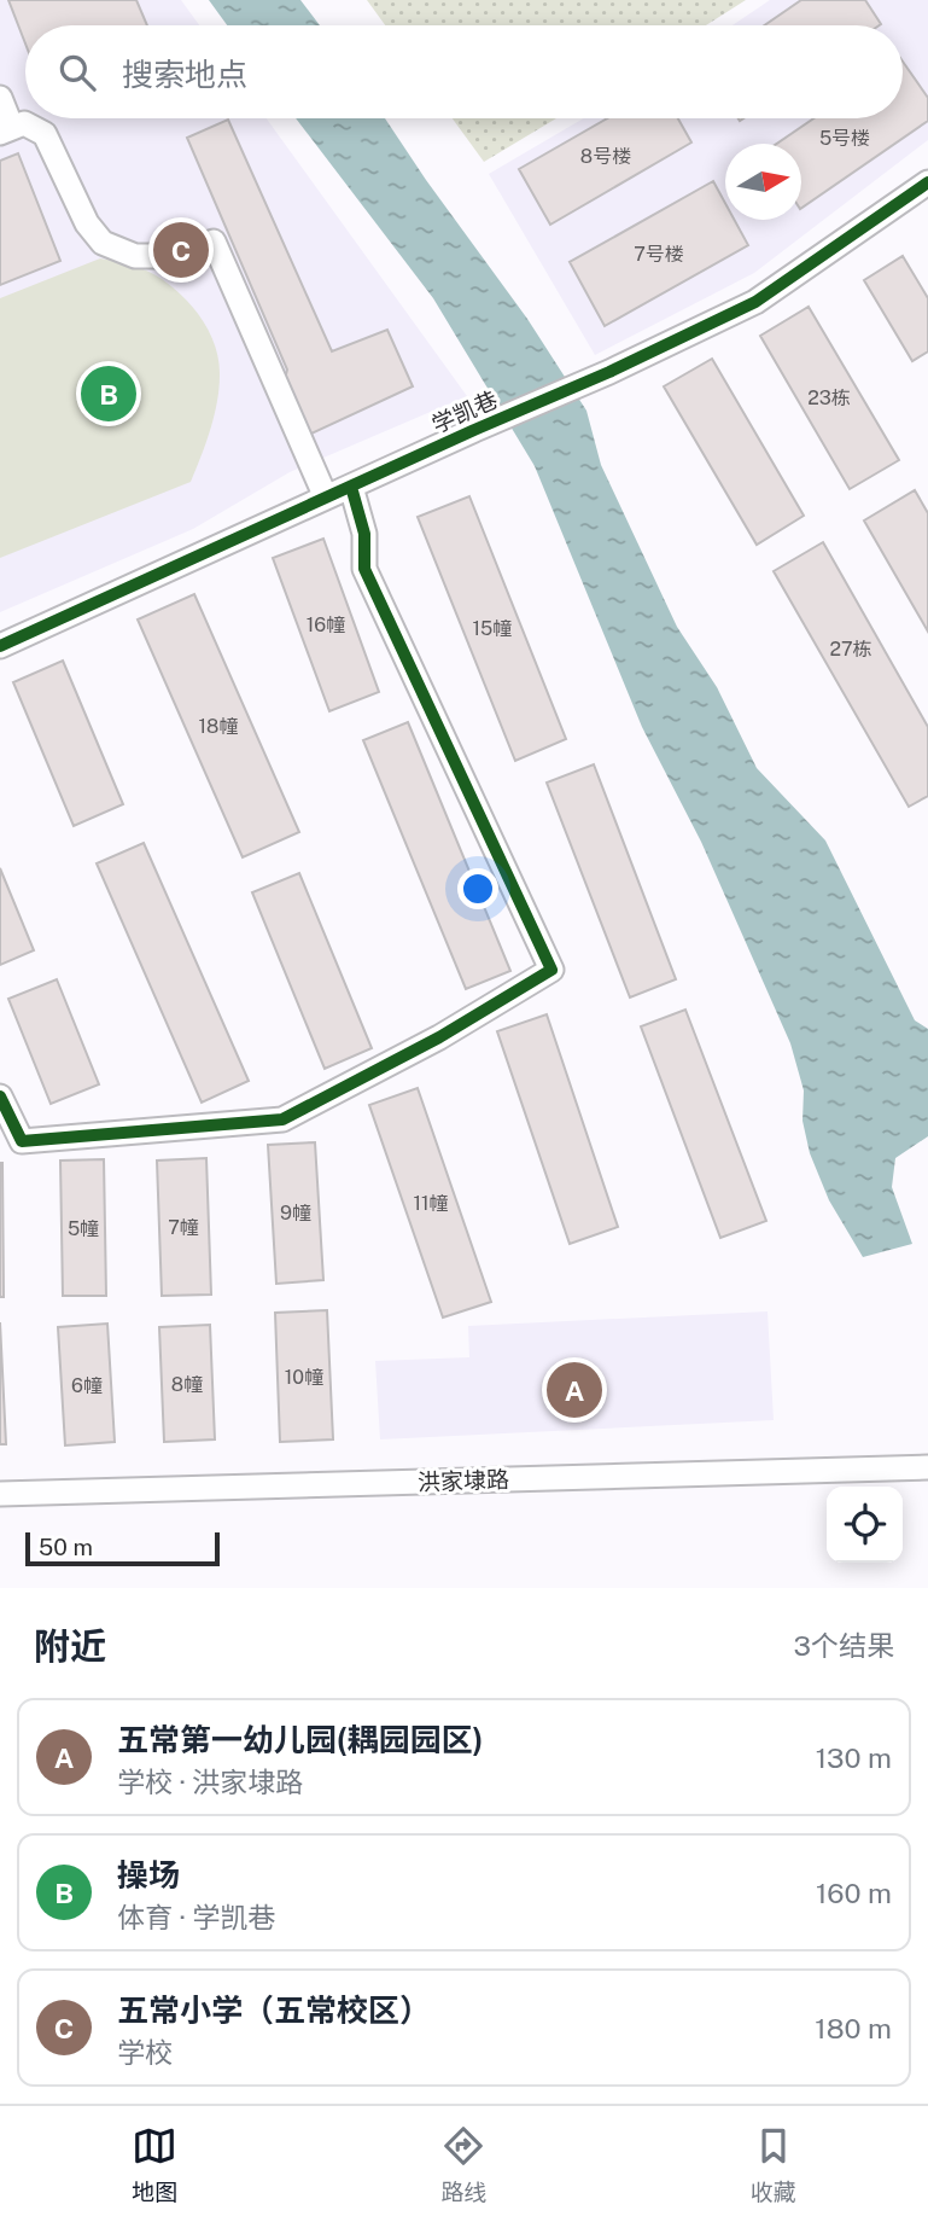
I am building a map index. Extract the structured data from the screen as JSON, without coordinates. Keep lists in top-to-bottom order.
{
  "streets": {
    "street": ["学凯巷", "洪家埭路"]
  },
  "house_numbers": [
    "5号楼",
    "8号楼",
    "7号楼",
    "23栋",
    "16幢",
    "15幢",
    "27栋",
    "18幢",
    "11幢",
    "9幢",
    "7幢",
    "5幢",
    "10幢",
    "8幢",
    "6幢"
  ],
  "scale_bar": "50 m",
  "north": "right",
  "page": {
    "search": "搜索地点",
    "pins": ["C", "B", "A"],
    "scale": "50 m",
    "heading": ["附近", "3个结果"],
    "list": [
      {
        "mark": "A",
        "name": "五常第一幼儿园(耦园园区)",
        "note": "学校 · 洪家埭路",
        "value": "130 m"
      },
      {
        "mark": "B",
        "name": "操场",
        "note": "体育 · 学凯巷",
        "value": "160 m"
      },
      {
        "mark": "C",
        "name": "五常小学（五常校区）",
        "note": "学校",
        "value": "180 m"
      }
    ],
    "nav": ["地图", "路线", "收藏"]
  }
}
